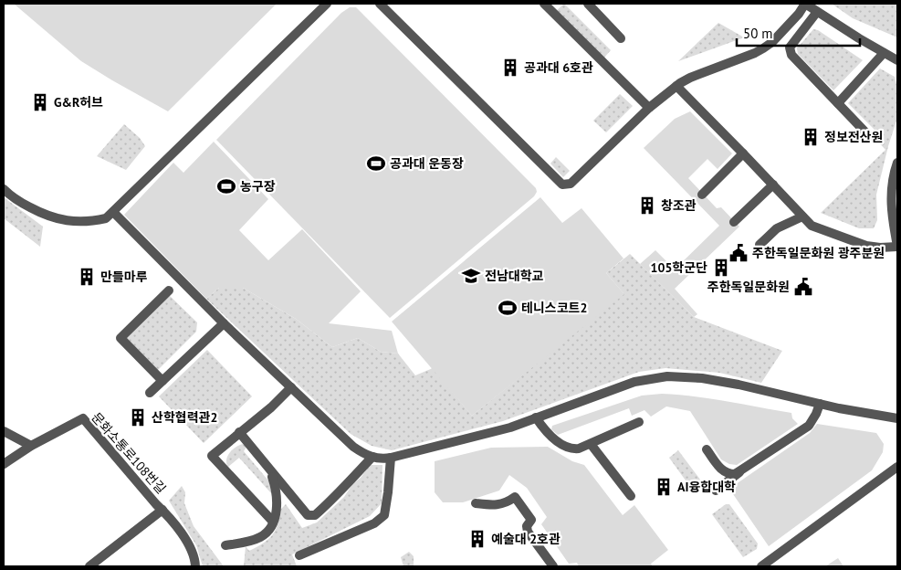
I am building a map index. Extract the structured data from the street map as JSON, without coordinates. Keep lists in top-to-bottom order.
{
  "streets": {
    "lane": ["문화소통로108번길"]
  },
  "places": {
    "building": [
      "공과대 6호관",
      "G&R허브",
      "정보전산원",
      "창조관",
      "105학군단",
      "만들마루",
      "산학협력관2",
      "AI융합대학",
      "예술대 2호관"
    ],
    "sports": ["공과대 운동장", "농구장", "테니스코트2"],
    "public building": ["주한독일문화원 광주분원", "주한독일문화원"],
    "school or university": ["전남대학교"]
  },
  "scale_bar": "50 m"
}
